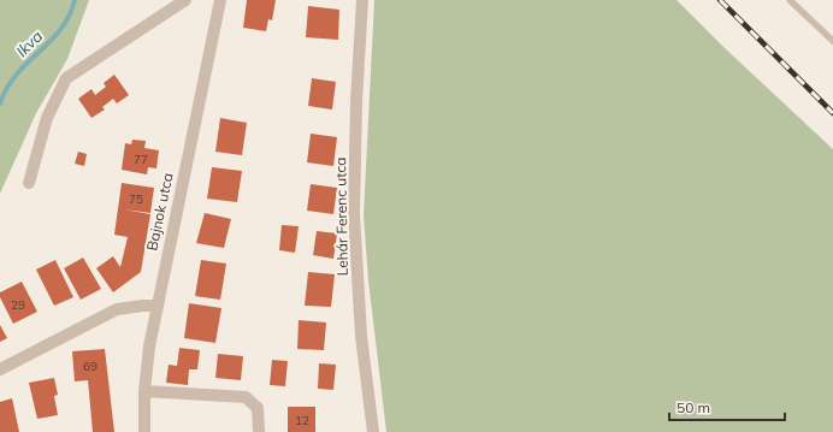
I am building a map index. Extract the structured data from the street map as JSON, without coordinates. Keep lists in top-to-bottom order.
{
  "streets": {
    "street": ["Bajnok utca", "Lehár Ferenc utca"]
  },
  "water": ["Ikva"],
  "house_numbers": [
    "77",
    "75",
    "29",
    "69",
    "12"
  ],
  "scale_bar": "50 m"
}
